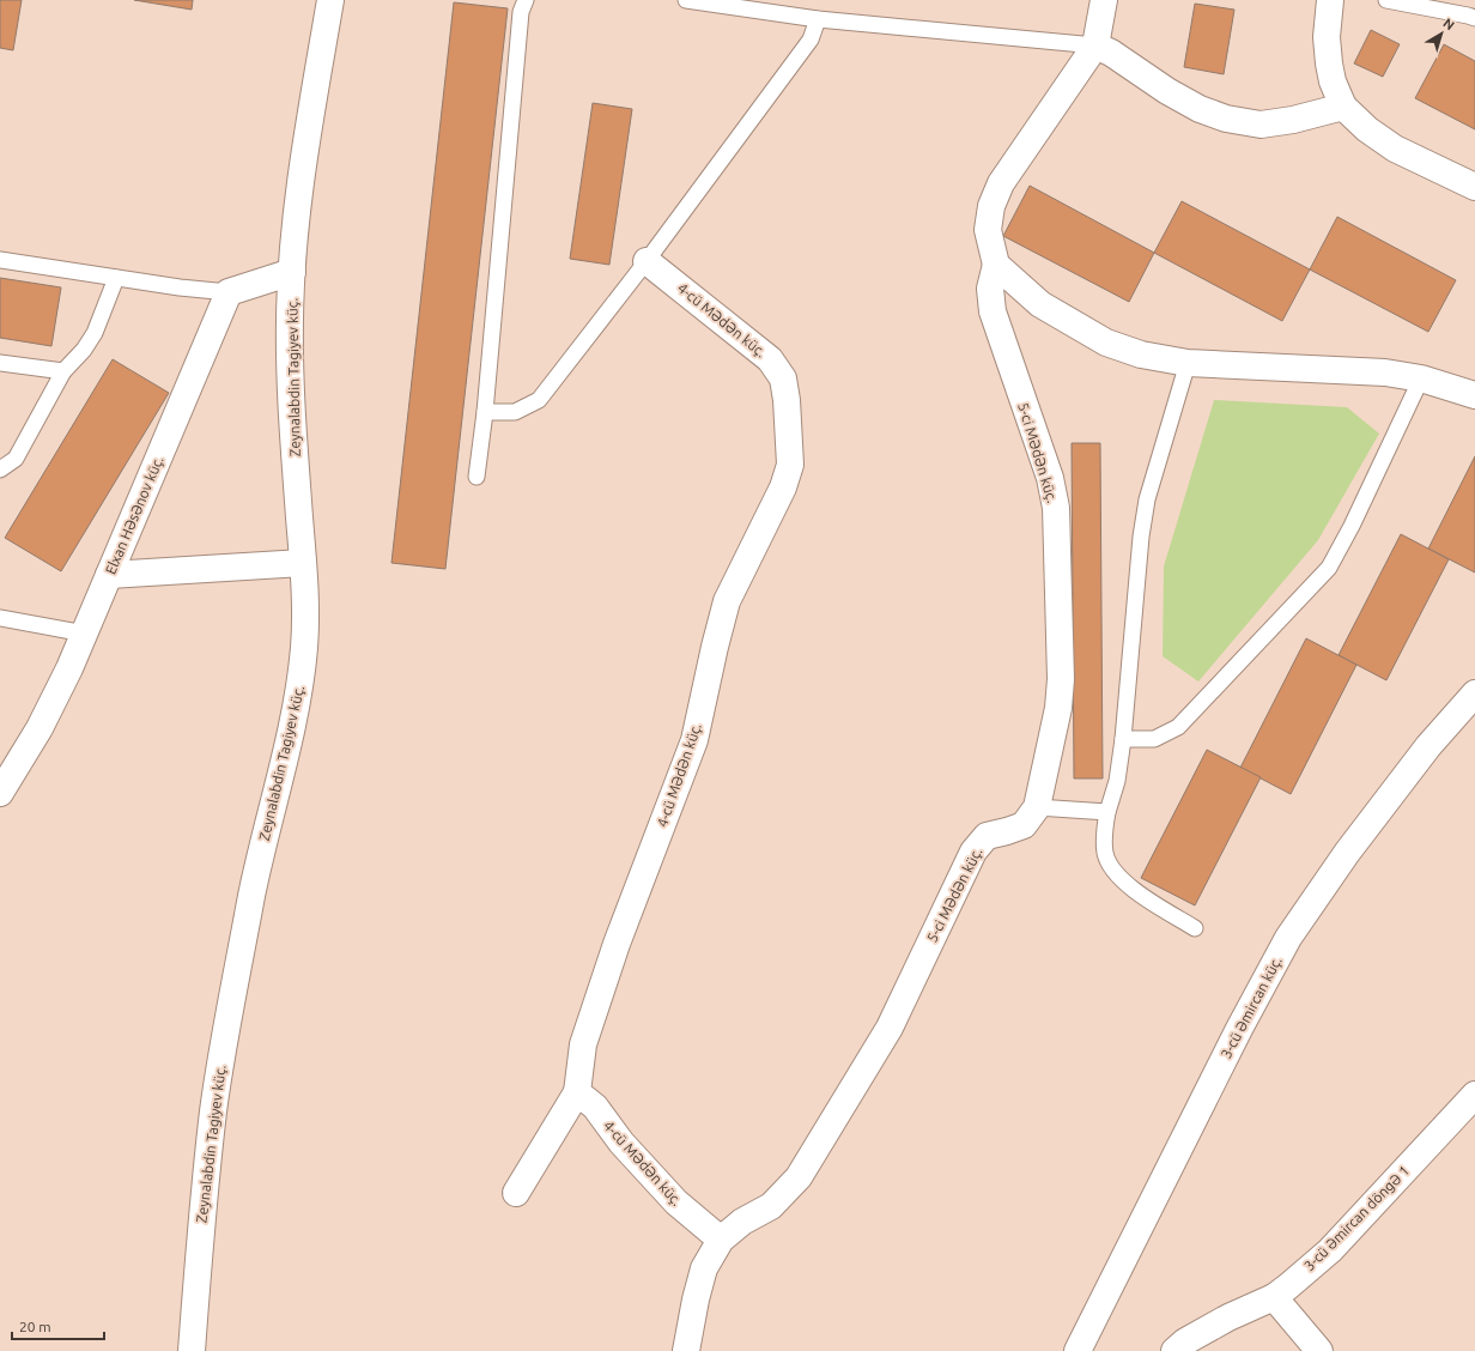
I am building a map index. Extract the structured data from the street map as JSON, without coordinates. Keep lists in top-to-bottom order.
{
  "streets": {
    "street": [
      "4-cü Mədən küç.",
      "Zeynalabdin Tagiyev küç.",
      "5-ci Mədən küç.",
      "Elxan Həsənov küç.",
      "3-cü Əmircan küç.",
      "3-cü Əmircan döngə 1"
    ]
  },
  "crossings": [
    ["4-cü Mədən küç.", "5-ci Mədən küç."]
  ],
  "scale_bar": "20 m",
  "north": "top right"
}
